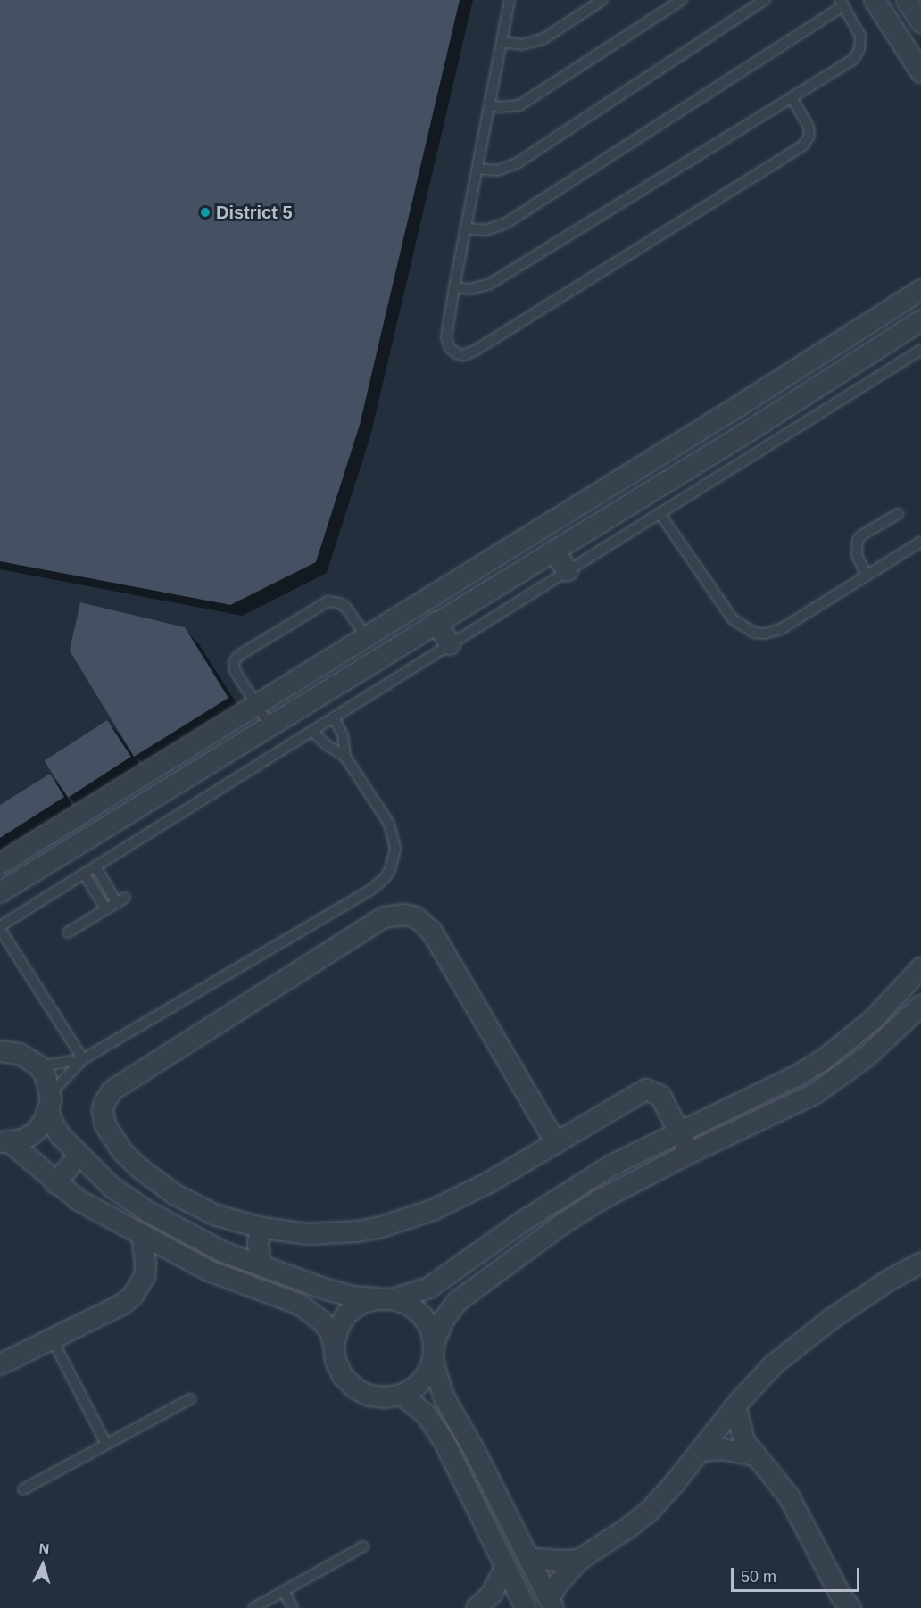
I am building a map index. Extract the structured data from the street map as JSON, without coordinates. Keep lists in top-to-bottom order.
{
  "places": ["District 5"],
  "scale_bar": "50 m",
  "north": "top"
}
